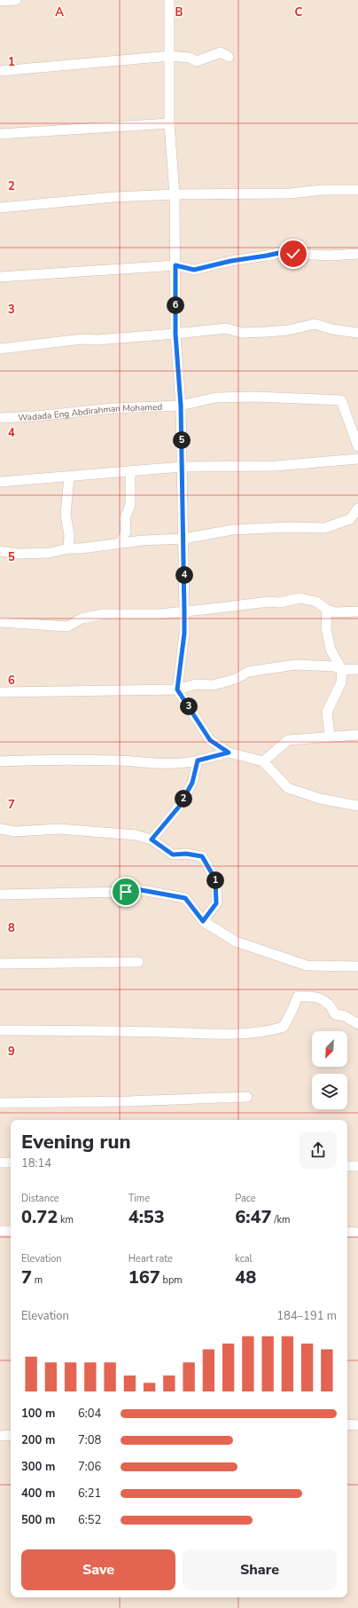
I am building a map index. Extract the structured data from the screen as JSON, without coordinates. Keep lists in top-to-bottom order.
{
  "streets": {
    "street": ["Wadada Eng Abdirahman Mohamed"]
  },
  "north": "bottom left",
  "page": {
    "pins": [
      "6",
      "5",
      "4",
      "3",
      "2",
      "1"
    ],
    "heading": ["Evening run", "18:14"],
    "stats": [
      ["Distance", "0.72 km"],
      ["Time", "4:53"],
      ["Pace", "6:47 /km"],
      ["Elevation", "7 m"],
      ["Heart rate", "167 bpm"],
      ["kcal", "48"]
    ],
    "chart": ["Elevation", "184–191 m"],
    "list": [
      {
        "name": "100 m",
        "note": "6:04"
      },
      {
        "name": "200 m",
        "note": "7:08"
      },
      {
        "name": "300 m",
        "note": "7:06"
      },
      {
        "name": "400 m",
        "note": "6:21"
      },
      {
        "name": "500 m",
        "note": "6:52"
      }
    ],
    "buttons": ["Save", "Share"]
  },
  "grid": {
    "columns": ["A", "B", "C"],
    "rows": [
      "1",
      "2",
      "3",
      "4",
      "5",
      "6",
      "7",
      "8",
      "9"
    ]
  }
}
